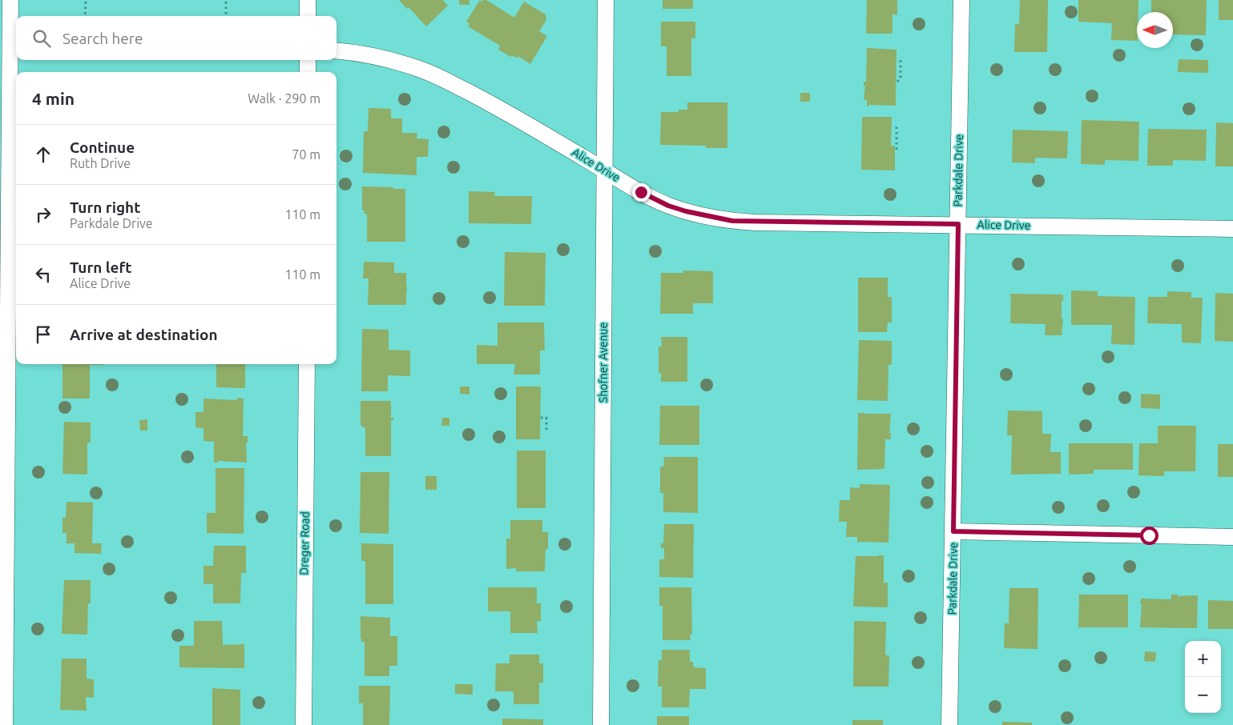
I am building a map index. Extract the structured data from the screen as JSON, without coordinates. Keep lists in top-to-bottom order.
{
  "streets": {
    "street": [
      "Alice Drive",
      "Parkdale Drive",
      "Shofner Avenue",
      "Dreger Road"
    ]
  },
  "crossings": [
    ["Alice Drive", "Parkdale Drive"],
    ["Alice Drive", "Shofner Avenue"]
  ],
  "north": "left",
  "page": {
    "search": "Search here",
    "heading": ["4 min", "Walk · 290 m"],
    "list": [
      ["Continue", "Ruth Drive", "70 m"],
      ["Turn right", "Parkdale Drive", "110 m"],
      ["Turn left", "Alice Drive", "110 m"],
      "Arrive at destination"
    ],
    "map_buttons": ["+", "−"]
  }
}
